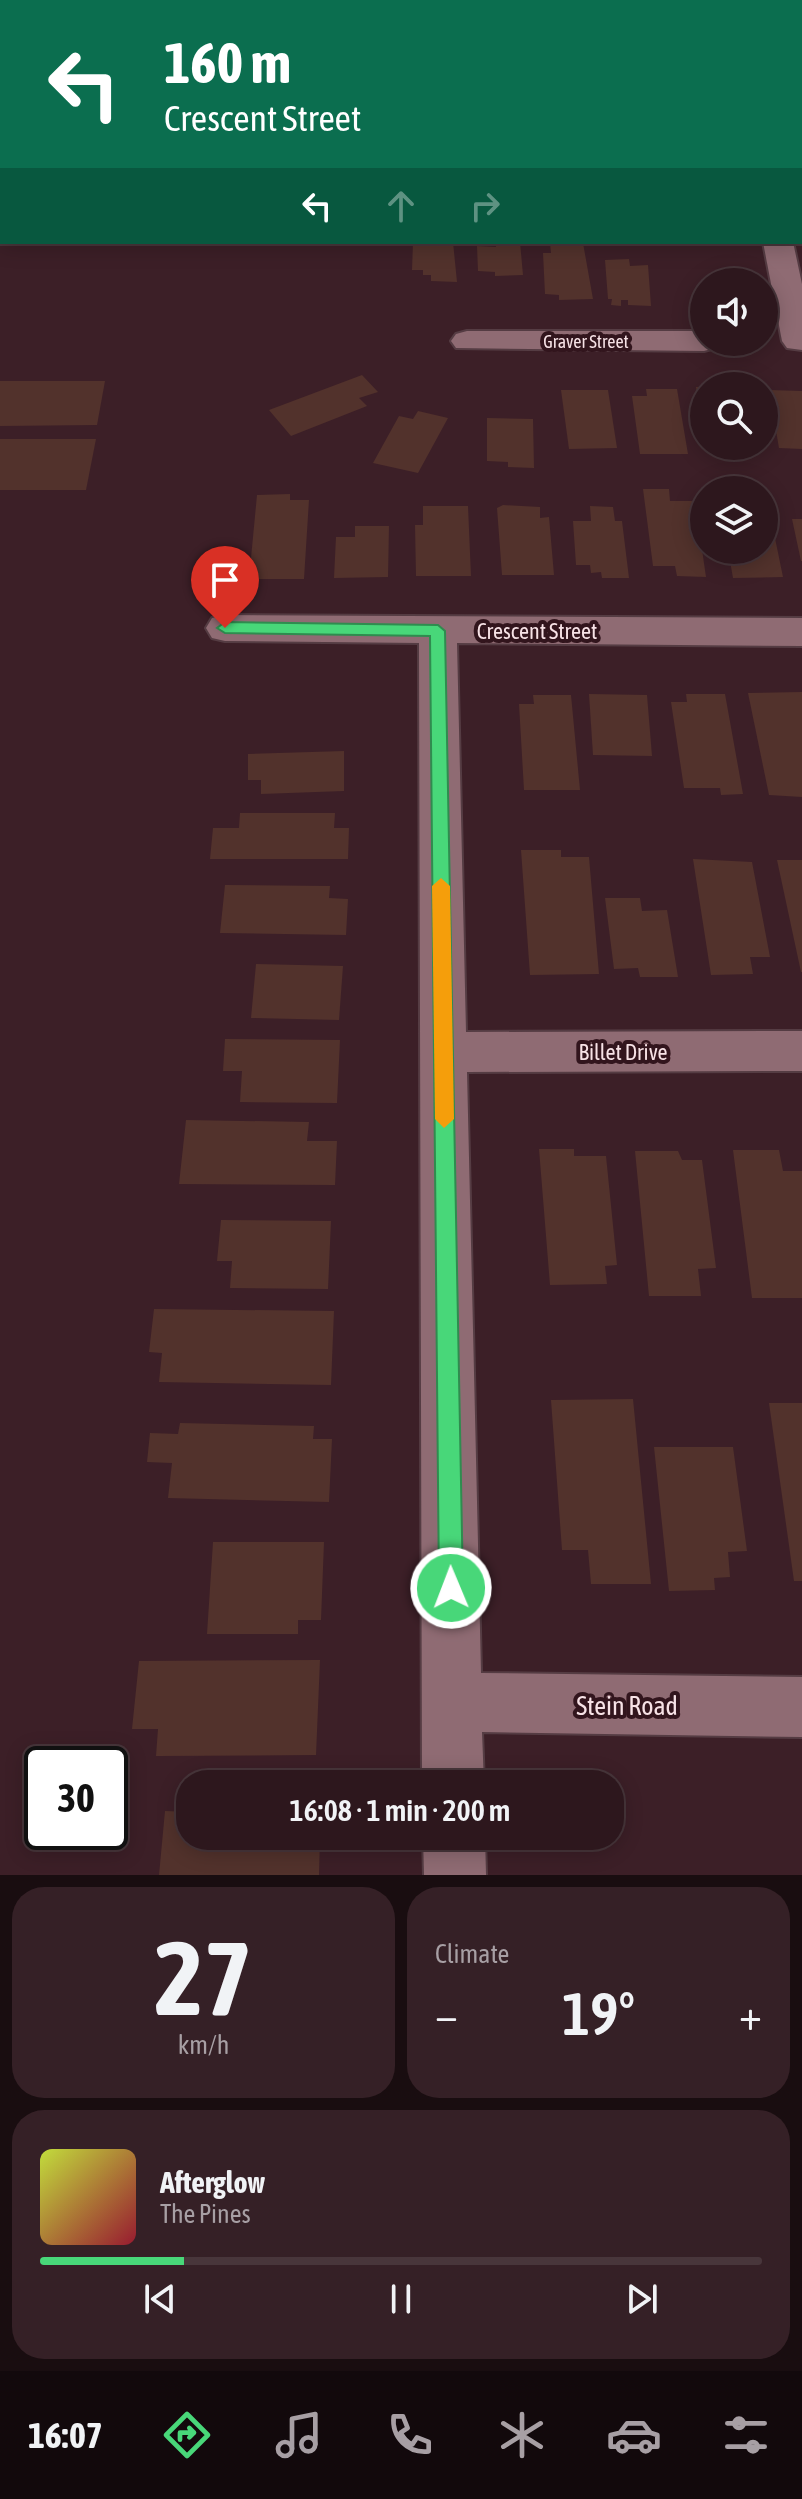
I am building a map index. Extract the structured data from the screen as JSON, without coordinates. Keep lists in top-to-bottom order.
{
  "streets": {
    "street": [
      "Graver Street",
      "Crescent Street",
      "Billet Drive",
      "Stein Road"
    ]
  },
  "page": {
    "turn": ["160 m", "Crescent Street"],
    "limit": "30",
    "trip": "16:08 · 1 min · 200 m",
    "tile": [
      ["27", "km/h"],
      "Climate"
    ],
    "heat": ["−", "19°", "+"],
    "song": ["Afterglow", "The Pines"],
    "tabs": "16:07"
  }
}
